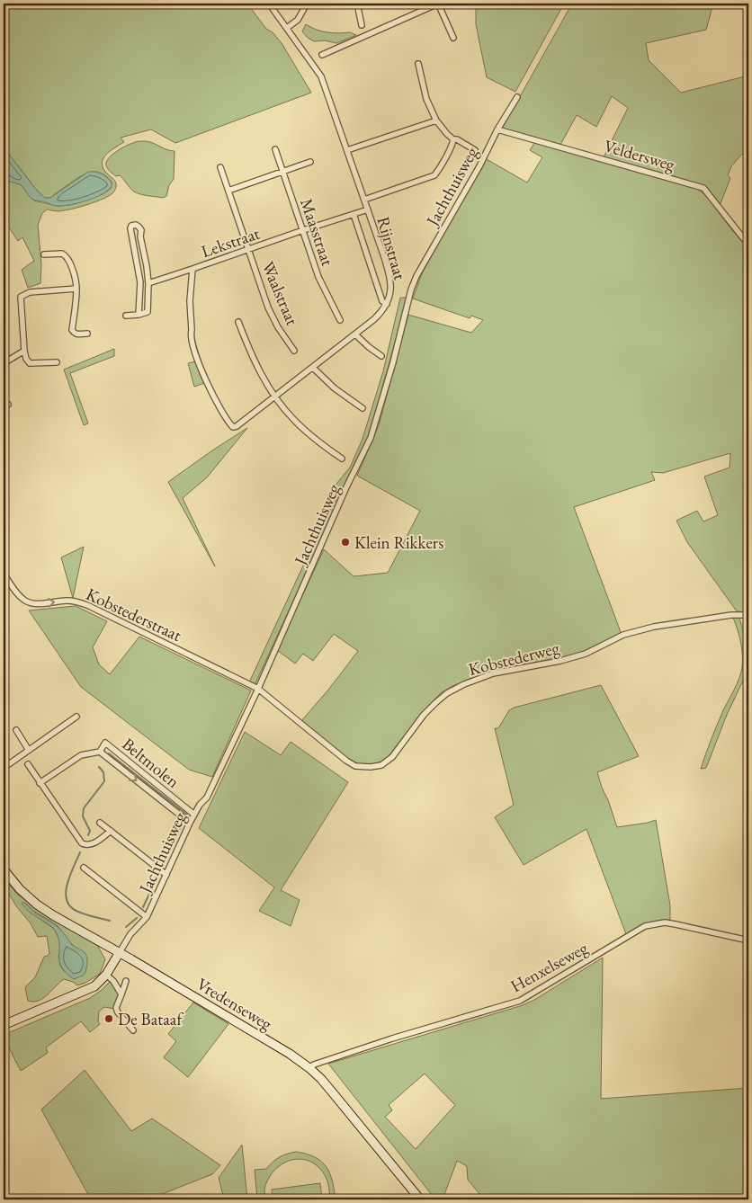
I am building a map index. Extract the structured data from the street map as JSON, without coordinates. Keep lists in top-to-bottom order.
{
  "streets": {
    "main road": ["Vredenseweg"],
    "street": [
      "Veldersweg",
      "Jachthuisweg",
      "Maasstraat",
      "Lekstraat",
      "Rijnstraat",
      "Waalstraat",
      "Kobstederstraat",
      "Kobstederweg",
      "Beltmolen",
      "Henxelseweg"
    ]
  },
  "crossings": [
    ["Veldersweg", "Jachthuisweg"],
    ["Jachthuisweg", "Kobstederstraat"],
    ["Jachthuisweg", "Kobstederweg"],
    ["Jachthuisweg", "Beltmolen"],
    ["Jachthuisweg", "Vredenseweg"],
    ["Maasstraat", "Lekstraat"],
    ["Lekstraat", "Rijnstraat"],
    ["Lekstraat", "Waalstraat"],
    ["Kobstederstraat", "Kobstederweg"],
    ["Henxelseweg", "Vredenseweg"]
  ],
  "one_way": ["Kobstederstraat"],
  "places": ["Klein Rikkers", "De Bataaf"]
}
